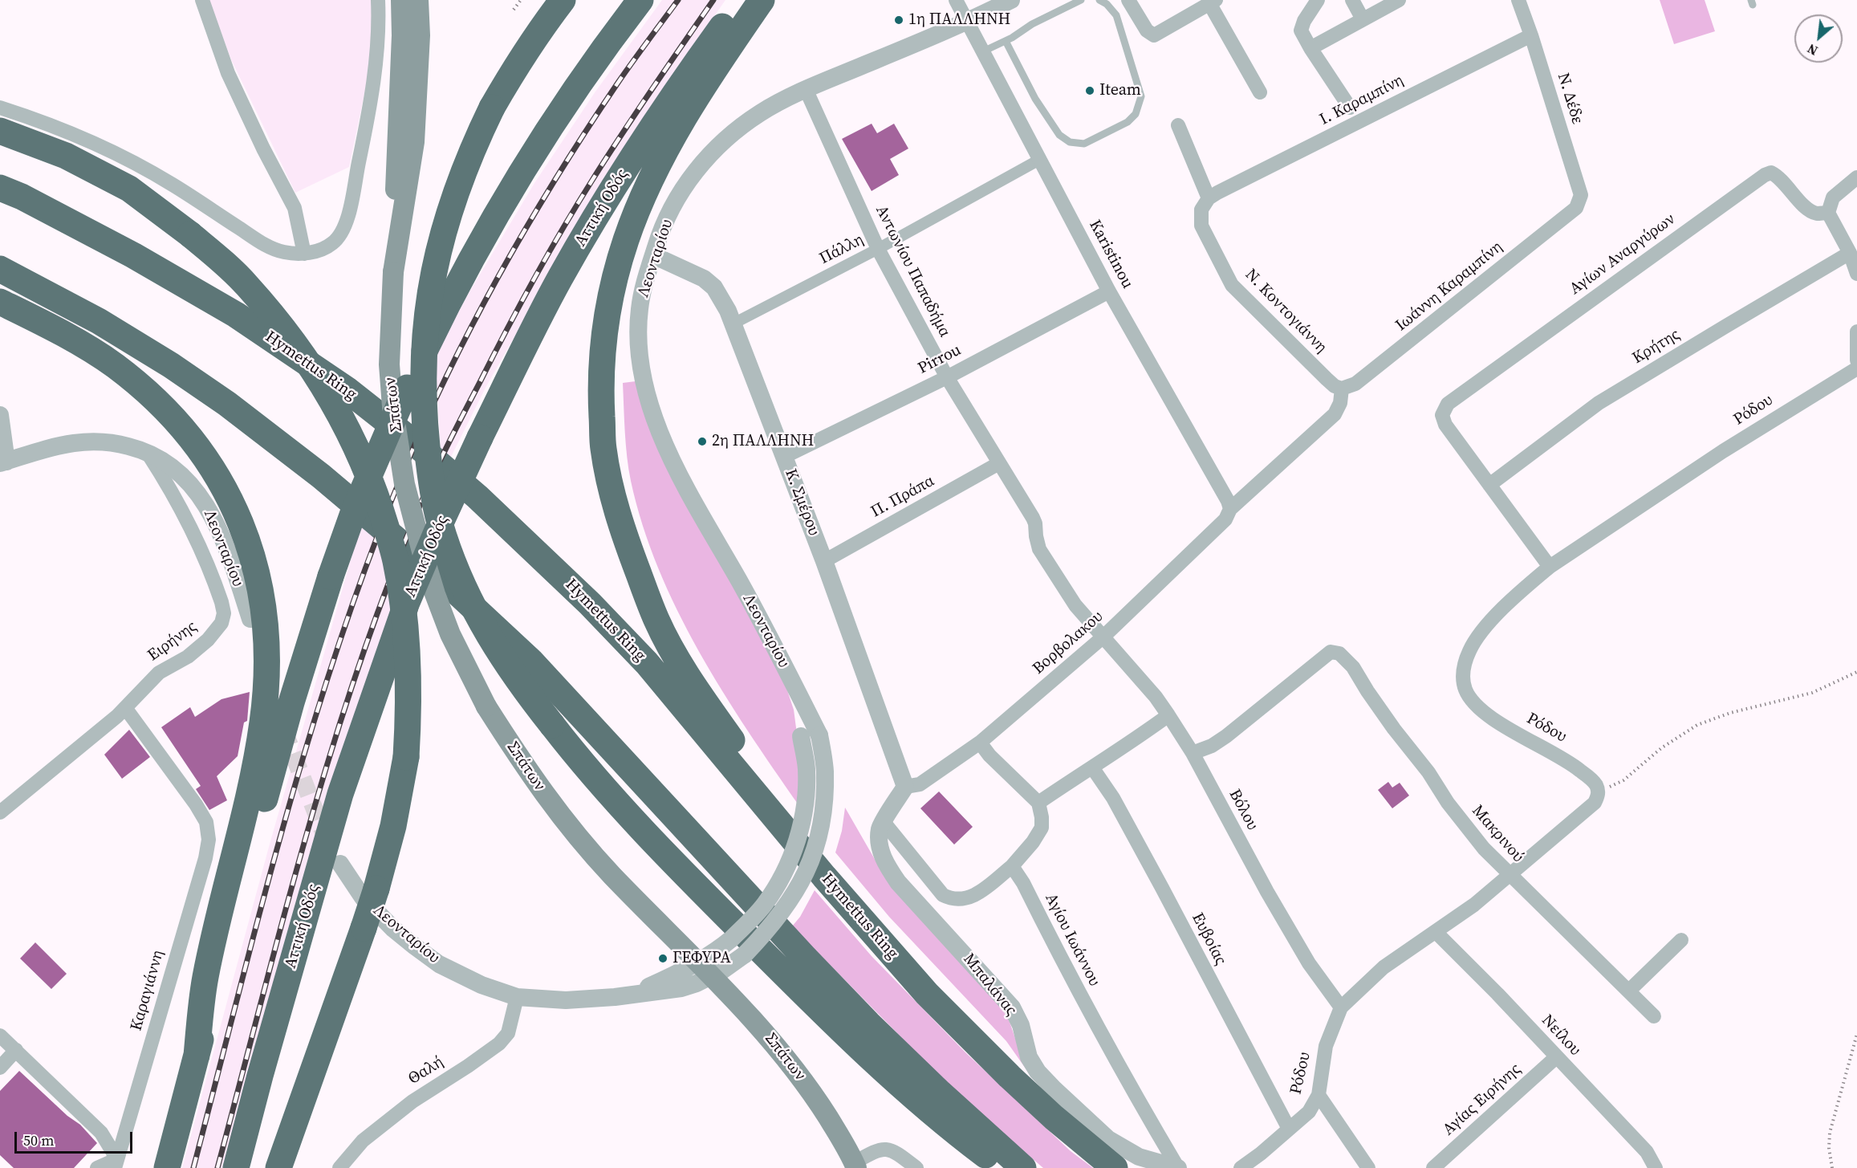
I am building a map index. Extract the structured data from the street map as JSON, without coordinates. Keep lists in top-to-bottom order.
{
  "streets": {
    "highway": ["Αττική Οδός", "Hymettus Ring"],
    "main road": ["Σπάτων"],
    "street": [
      "Ν. Δέδε",
      "Ι. Καραμπίνη",
      "Πάλλη",
      "Karistinou",
      "Αγίων Αναργύρων",
      "Λεονταρίου",
      "Αντωνίου Παπαδήμα",
      "Ιωάννη Καραμπίνη",
      "Ν. Koντογιάννη",
      "Κρήτης",
      "Pirrou",
      "Ρόδου",
      "Π. Πράπα",
      "Κ. Σμέρου",
      "Ειρήνης",
      "Βορβολακου",
      "Βόλου",
      "Μακρινού",
      "Ευβοίας",
      "Αγίου Ιωάννου",
      "Μπαλάνας",
      "Καραγιάννη",
      "Νείλου",
      "Θαλή",
      "Αγίας Ειρήνης"
    ]
  },
  "crossings": [
    ["Ν. Δέδε", "Ι. Καραμπίνη"],
    ["Ν. Δέδε", "Ιωάννη Καραμπίνη"],
    ["Ι. Καραμπίνη", "Ν. Koντογιάννη"],
    ["Πάλλη", "Karistinou"],
    ["Πάλλη", "Αντωνίου Παπαδήμα"],
    ["Πάλλη", "Κ. Σμέρου"],
    ["Karistinou", "Λεονταρίου"],
    ["Karistinou", "Pirrou"],
    ["Karistinou", "Βορβολακου"],
    ["Αγίων Αναργύρων", "Κρήτης"],
    ["Λεονταρίου", "Αντωνίου Παπαδήμα"],
    ["Λεονταρίου", "Σπάτων"],
    ["Λεονταρίου", "Κ. Σμέρου"],
    ["Λεονταρίου", "Ειρήνης"],
    ["Λεονταρίου", "Θαλή"],
    ["Αντωνίου Παπαδήμα", "Pirrou"],
    ["Αντωνίου Παπαδήμα", "Π. Πράπα"],
    ["Αντωνίου Παπαδήμα", "Βορβολακου"],
    ["Αντωνίου Παπαδήμα", "Βόλου"],
    ["Ιωάννη Καραμπίνη", "Ν. Koντογιάννη"],
    ["Ιωάννη Καραμπίνη", "Βορβολακου"],
    ["Ν. Koντογιάννη", "Βορβολακου"],
    ["Pirrou", "Κ. Σμέρου"],
    ["Ρόδου", "Βόλου"],
    ["Ρόδου", "Μακρινού"],
    ["Ρόδου", "Ευβοίας"],
    ["Ρόδου", "Νείλου"],
    ["Π. Πράπα", "Κ. Σμέρου"],
    ["Κ. Σμέρου", "Βορβολακου"],
    ["Κ. Σμέρου", "Αγίου Ιωάννου"],
    ["Κ. Σμέρου", "Μπαλάνας"],
    ["Ειρήνης", "Καραγιάννη"],
    ["Βορβολακου", "Βόλου"],
    ["Βορβολακου", "Αγίου Ιωάννου"],
    ["Βορβολακου", "Μπαλάνας"],
    ["Βόλου", "Μακρινού"],
    ["Αγίου Ιωάννου", "Μπαλάνας"],
    ["Νείλου", "Αγίας Ειρήνης"]
  ],
  "places": [
    "1η ΠΑΛΛΗΝΗ",
    "Iteam",
    "2η ΠΑΛΛΗΝΗ",
    "ΓΕΦΥΡΑ"
  ],
  "scale_bar": "50 m",
  "north": "bottom left"
}
